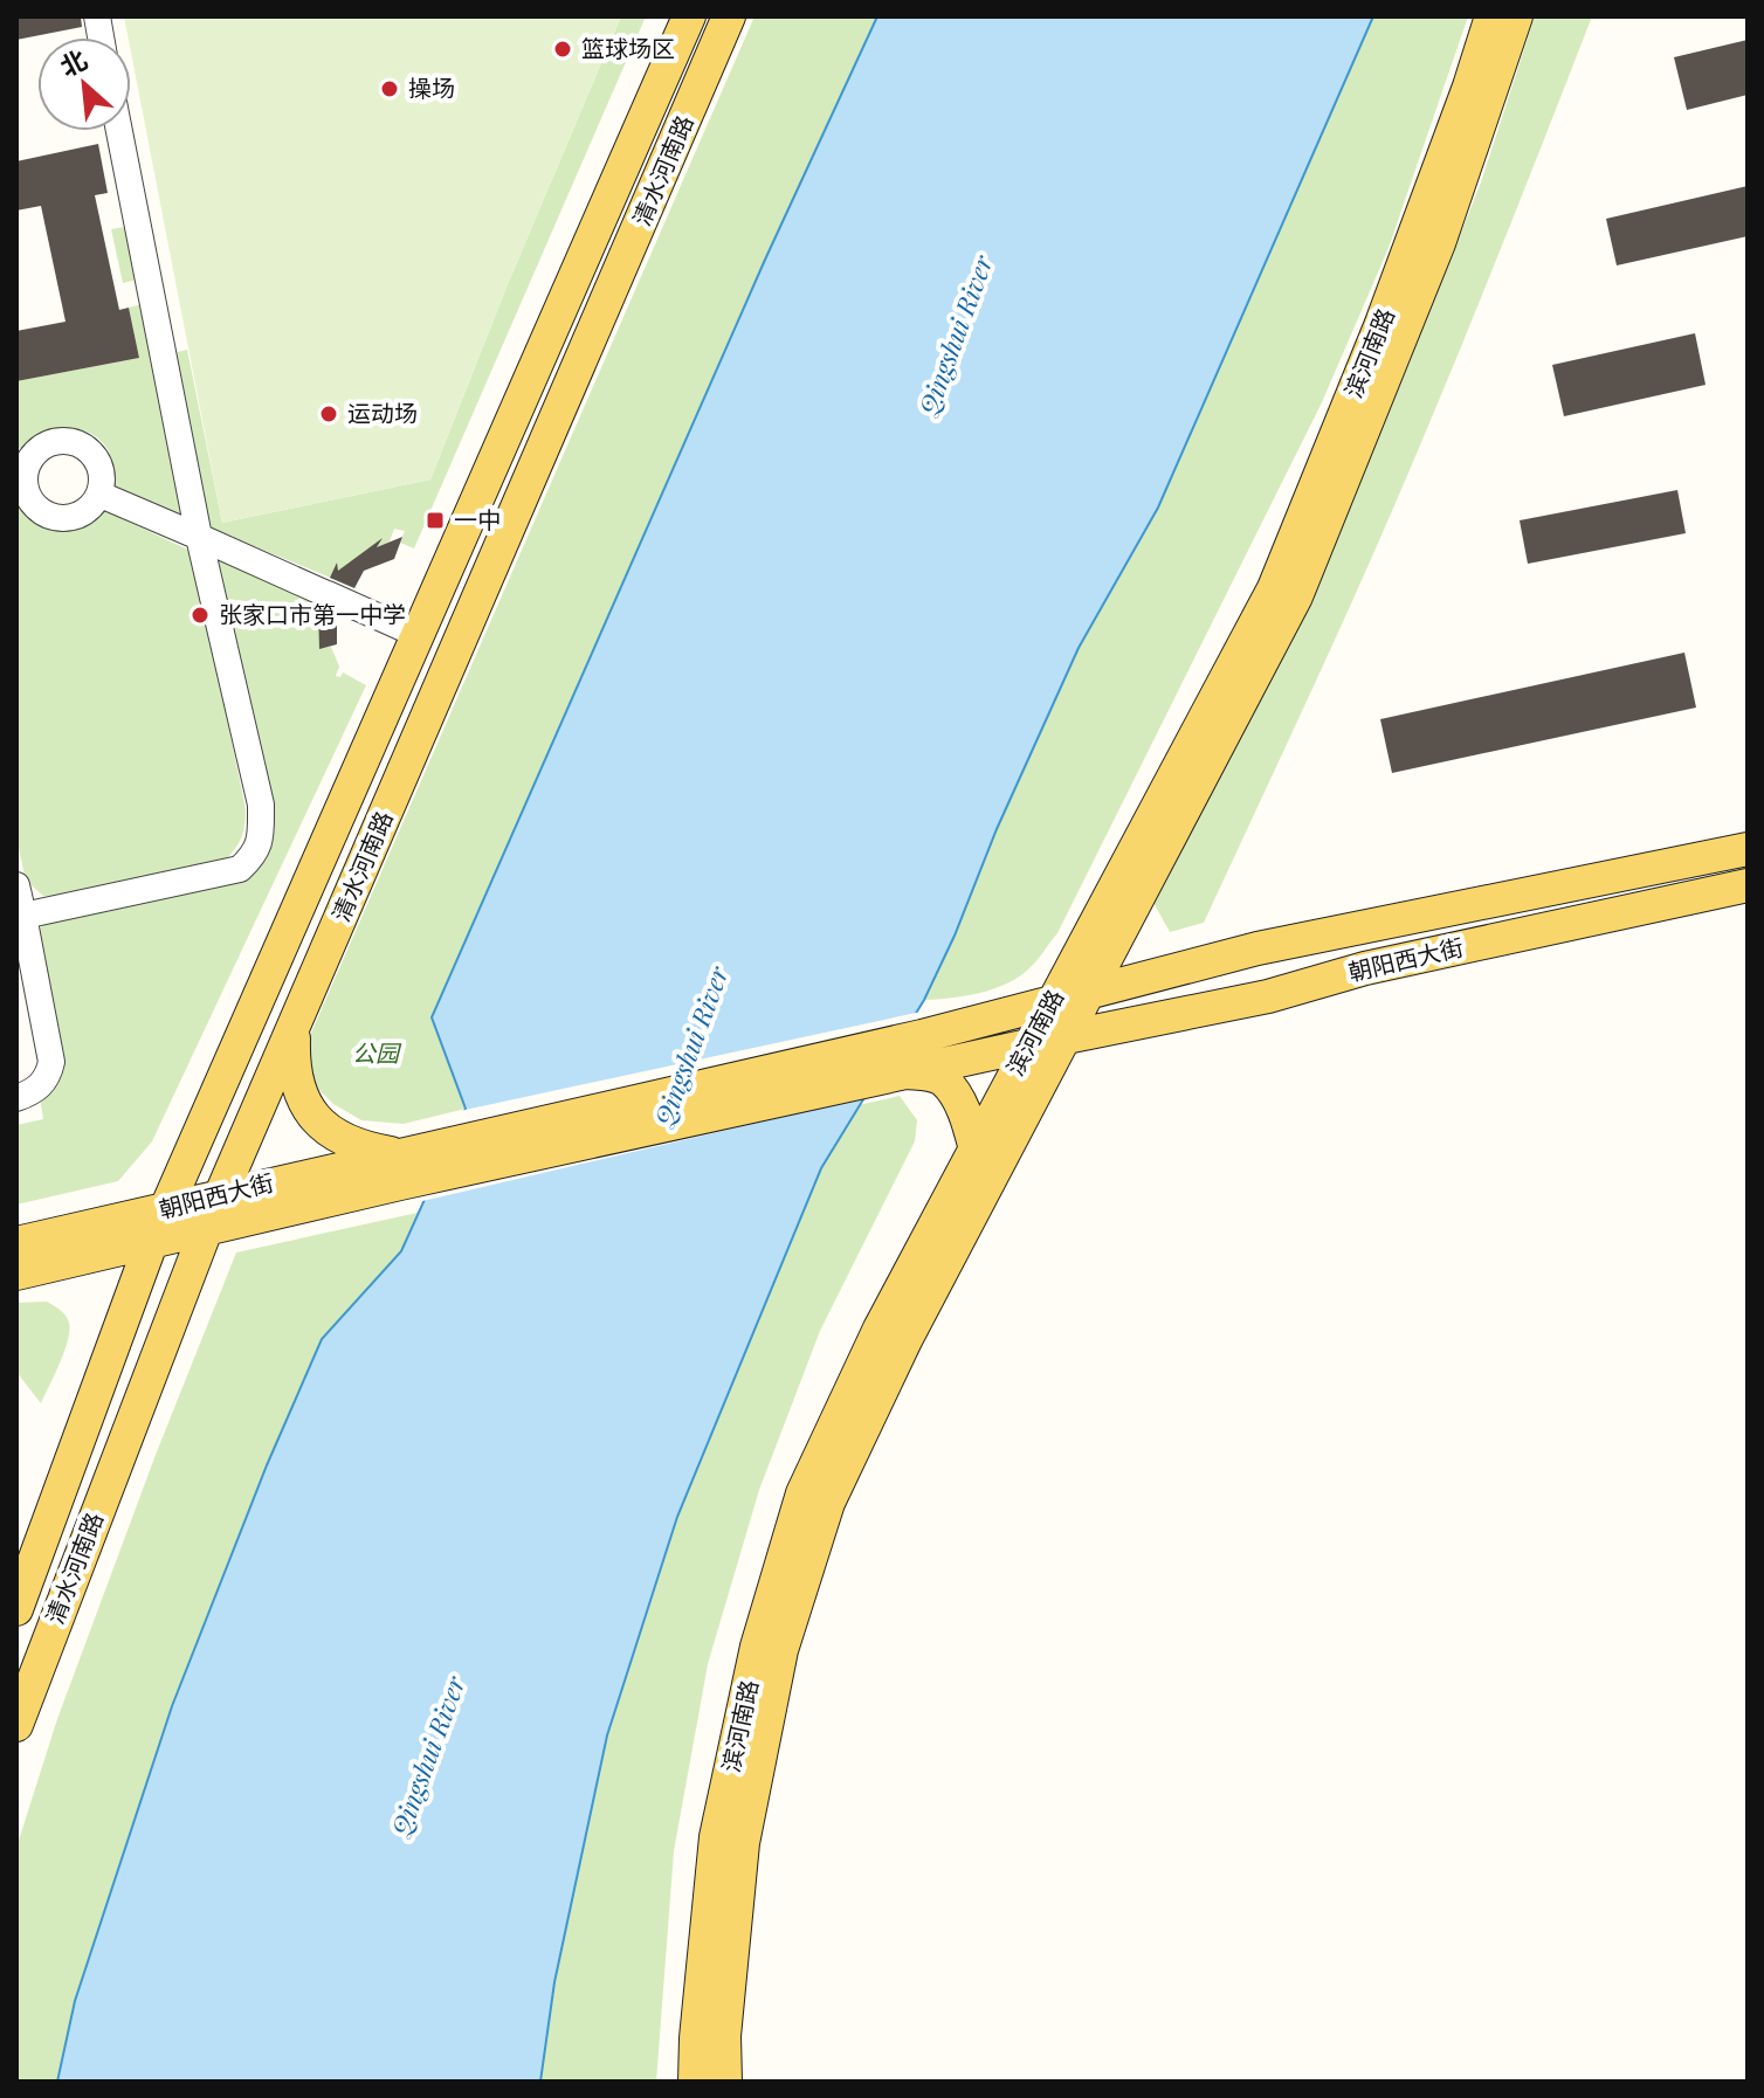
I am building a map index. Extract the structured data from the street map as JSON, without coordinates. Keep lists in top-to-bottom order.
{
  "streets": {
    "main road": ["清水河南路", "滨河南路", "朝阳西大街"]
  },
  "crossings": [
    ["清水河南路", "朝阳西大街"],
    ["滨河南路", "朝阳西大街"]
  ],
  "water": ["Qingshui River"],
  "parks": ["公园"],
  "places": {
    "other": [
      "篮球场区",
      "操场",
      "运动场",
      "张家口市第一中学"
    ],
    "transit": ["一中"]
  },
  "north": "top left"
}
